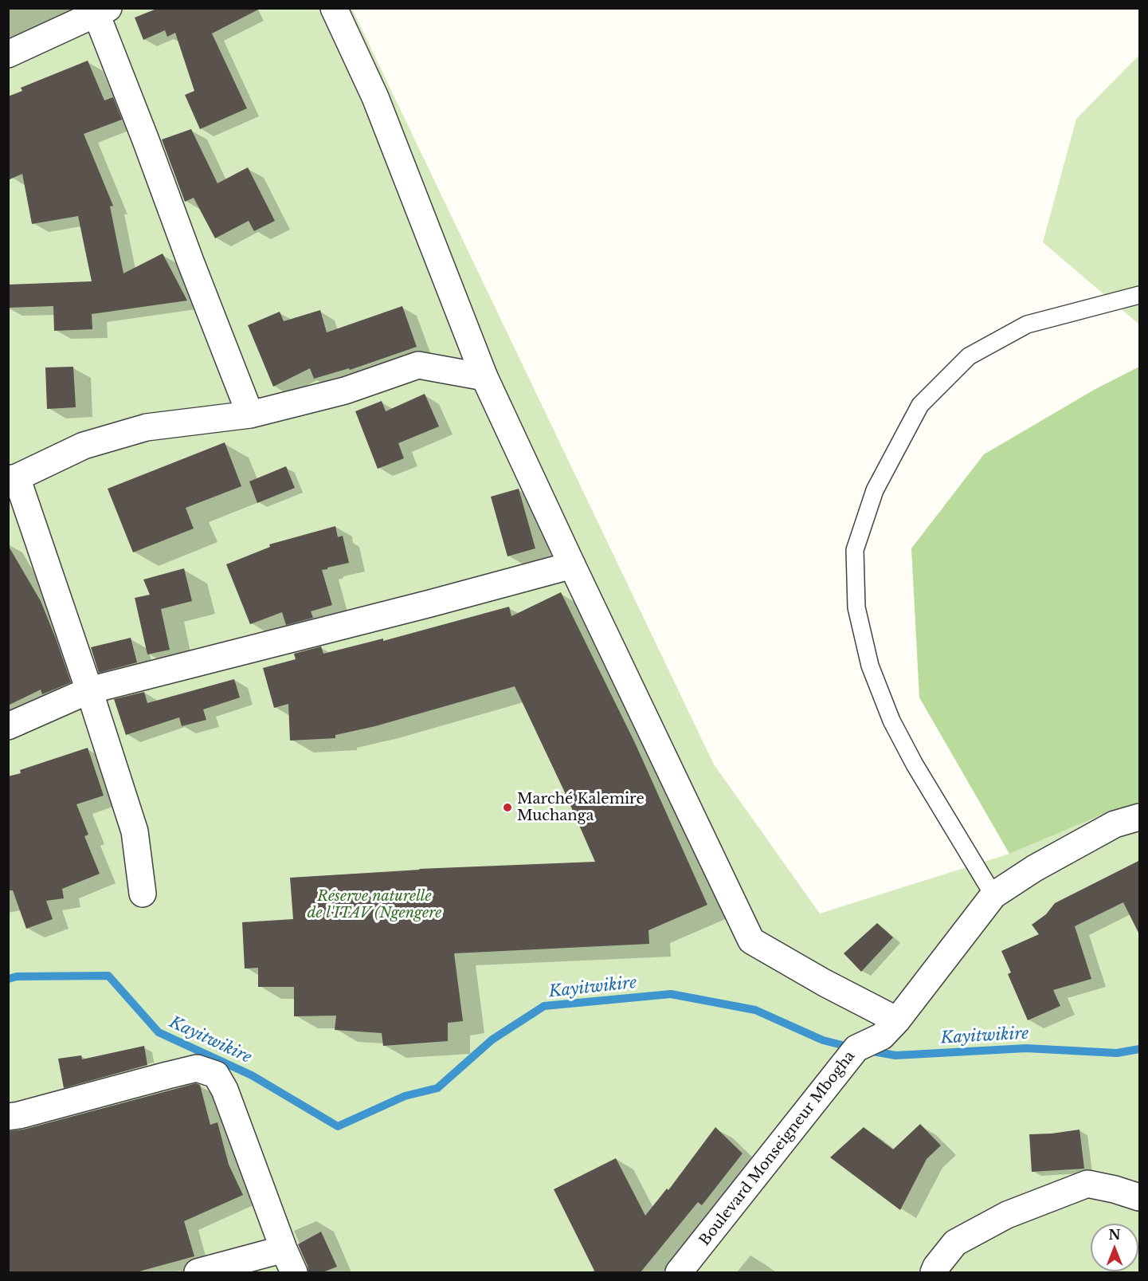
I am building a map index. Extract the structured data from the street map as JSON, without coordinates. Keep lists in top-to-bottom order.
{
  "streets": {
    "street": ["Boulevard Monseigneur Mbogha"]
  },
  "water": ["Kayitwikire"],
  "parks": ["Réserve naturelle de l'ITAV (Ngengere"],
  "places": ["Marché Kalemire Muchanga"],
  "north": "top"
}
